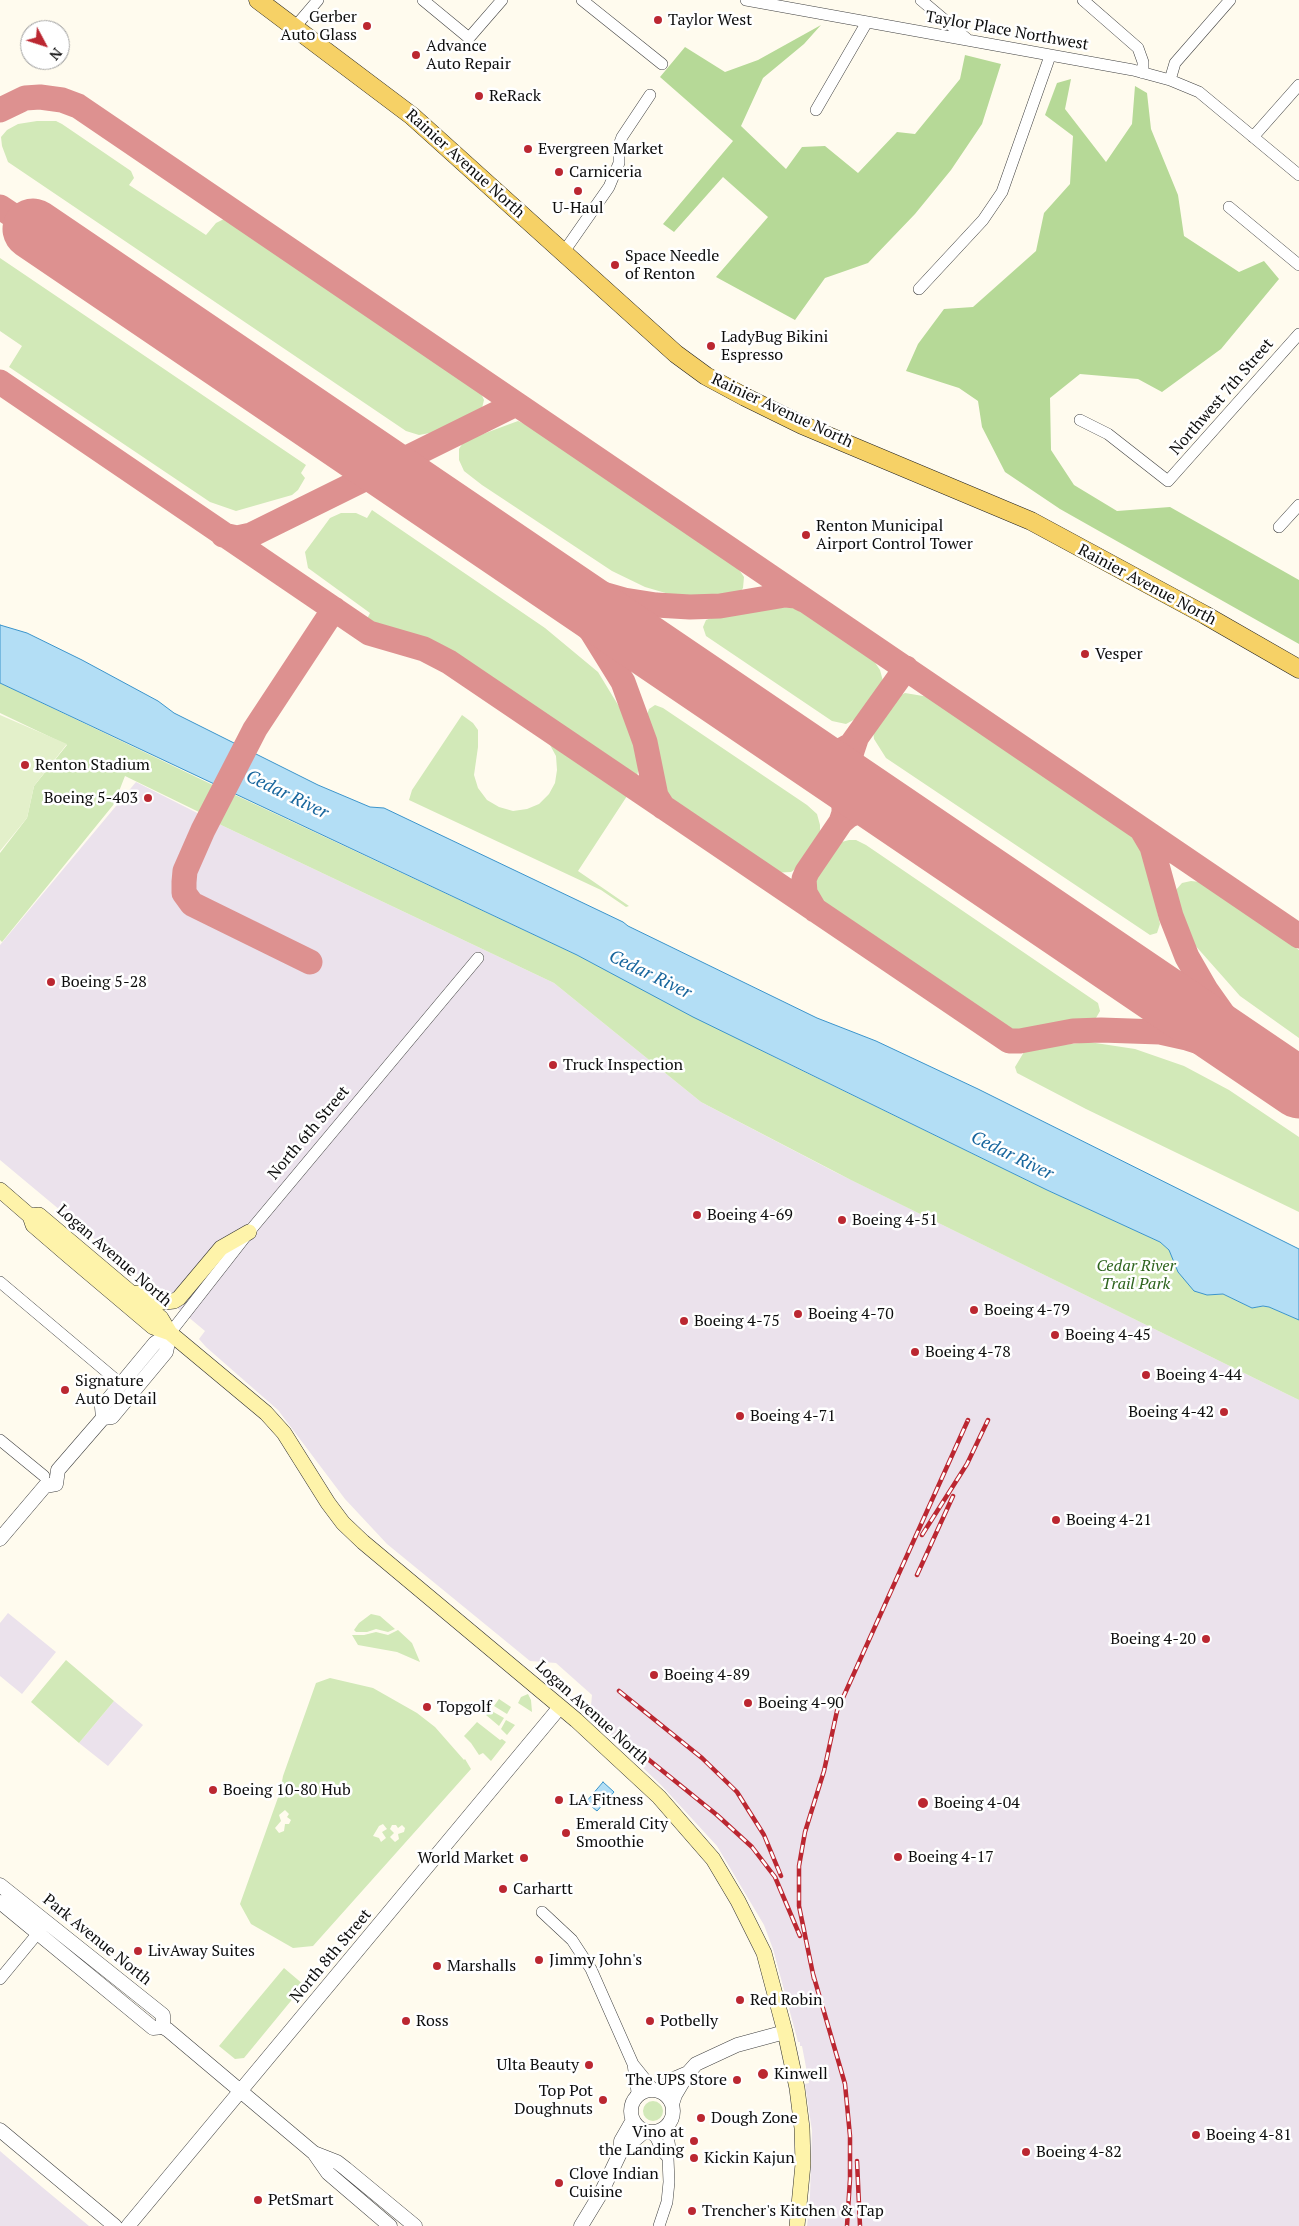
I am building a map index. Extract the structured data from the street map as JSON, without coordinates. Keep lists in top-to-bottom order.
{
  "streets": {
    "main road": ["Rainier Avenue North", "Logan Avenue North"],
    "street": [
      "Taylor Place Northwest",
      "Northwest 7th Street",
      "North 6th Street",
      "Park Avenue North",
      "North 8th Street"
    ]
  },
  "crossings": [
    ["North 6th Street", "Logan Avenue North"],
    ["Logan Avenue North", "North 8th Street"],
    ["Park Avenue North", "North 8th Street"]
  ],
  "water": ["Cedar River"],
  "parks": ["Cedar River Trail Park"],
  "places": [
    "Taylor West",
    "Gerber Auto Glass",
    "Advance Auto Repair",
    "ReRack",
    "Evergreen Market",
    "Carniceria",
    "U-Haul",
    "Space Needle of Renton",
    "LadyBug Bikini Espresso",
    "Renton Municipal Airport Control Tower",
    "Vesper",
    "Renton Stadium",
    "Boeing 5-403",
    "Boeing 5-28",
    "Truck Inspection",
    "Boeing 4-69",
    "Boeing 4-51",
    "Boeing 4-79",
    "Boeing 4-70",
    "Boeing 4-75",
    "Boeing 4-45",
    "Boeing 4-78",
    "Boeing 4-44",
    "Signature Auto Detail",
    "Boeing 4-42",
    "Boeing 4-71",
    "Boeing 4-21",
    "Boeing 4-20",
    "Boeing 4-89",
    "Boeing 4-90",
    "Topgolf",
    "Boeing 10-80 Hub",
    "LA Fitness",
    "Boeing 4-04",
    "Emerald City Smoothie",
    "Boeing 4-17",
    "World Market",
    "Carhartt",
    "LivAway Suites",
    "Jimmy John's",
    "Marshalls",
    "Red Robin",
    "Ross",
    "Potbelly",
    "Ulta Beauty",
    "Kinwell",
    "The UPS Store",
    "Top Pot Doughnuts",
    "Dough Zone",
    "Boeing 4-81",
    "Vino at the Landing",
    "Boeing 4-82",
    "Kickin Kajun",
    "Clove Indian Cuisine",
    "PetSmart",
    "Trencher's Kitchen & Tap"
  ],
  "north": "bottom right"
}
